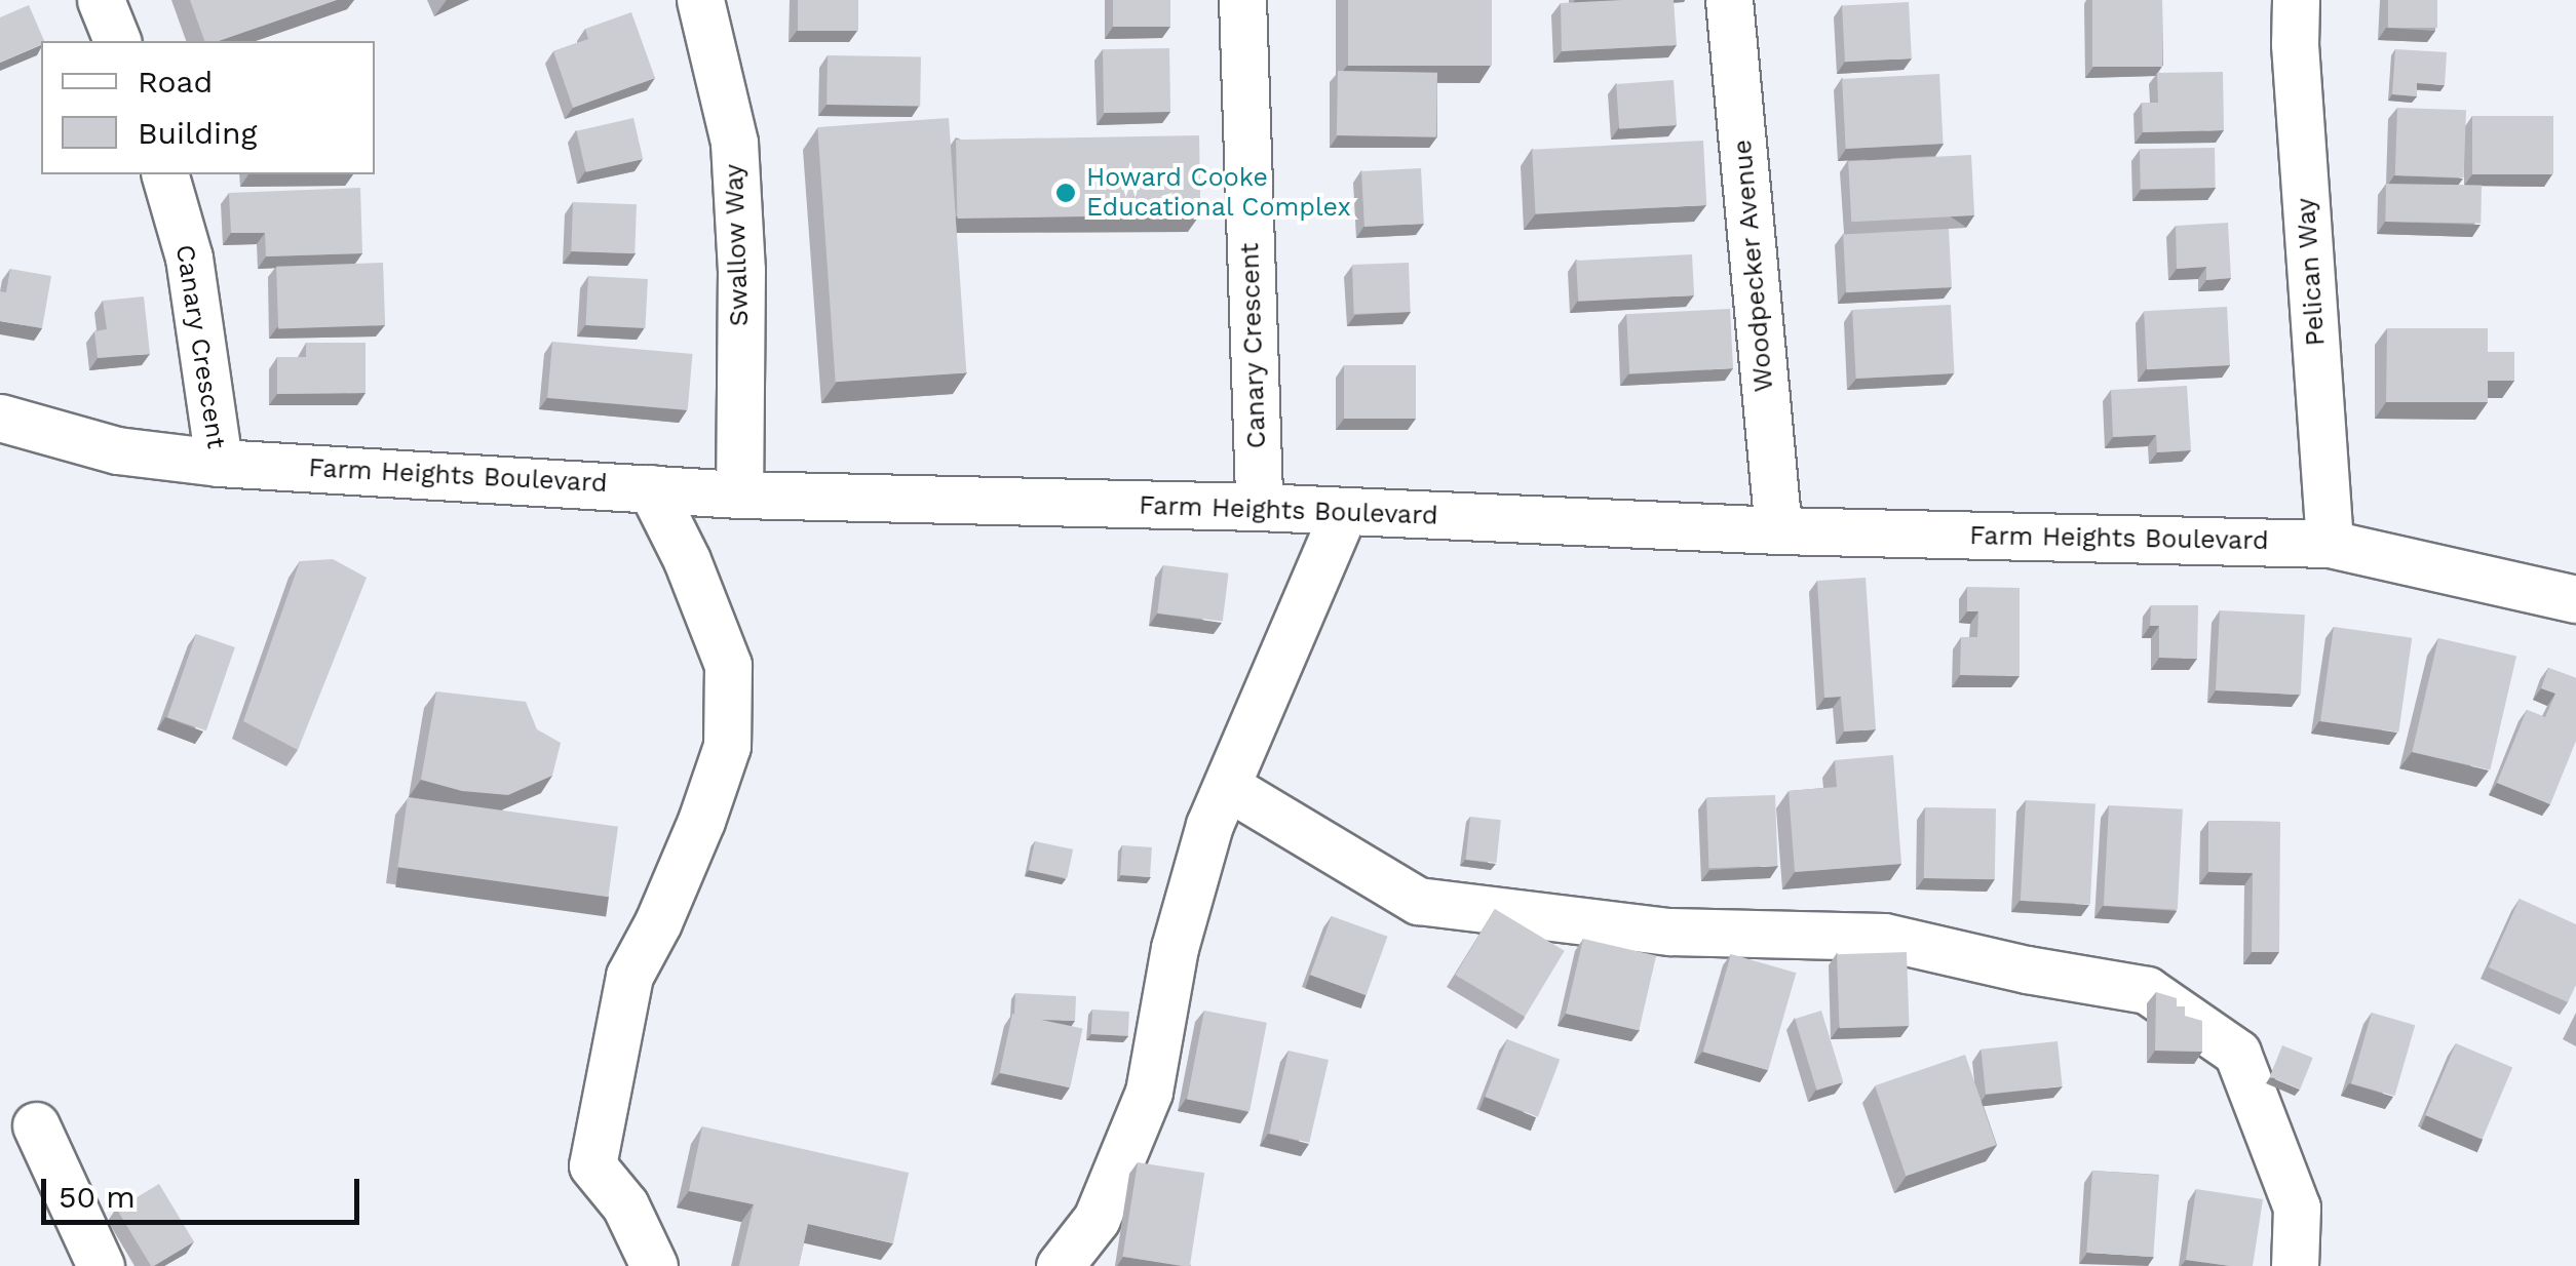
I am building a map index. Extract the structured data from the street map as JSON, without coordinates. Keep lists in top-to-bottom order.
{
  "streets": {
    "street": [
      "Swallow Way",
      "Woodpecker Avenue",
      "Pelican Way",
      "Canary Crescent",
      "Farm Heights Boulevard"
    ]
  },
  "crossings": [
    ["Swallow Way", "Farm Heights Boulevard"],
    ["Woodpecker Avenue", "Farm Heights Boulevard"],
    ["Pelican Way", "Farm Heights Boulevard"],
    ["Canary Crescent", "Farm Heights Boulevard"]
  ],
  "places": ["Howard Cooke Educational Complex"],
  "legend": ["Road", "Building"],
  "scale_bar": "50 m"
}
